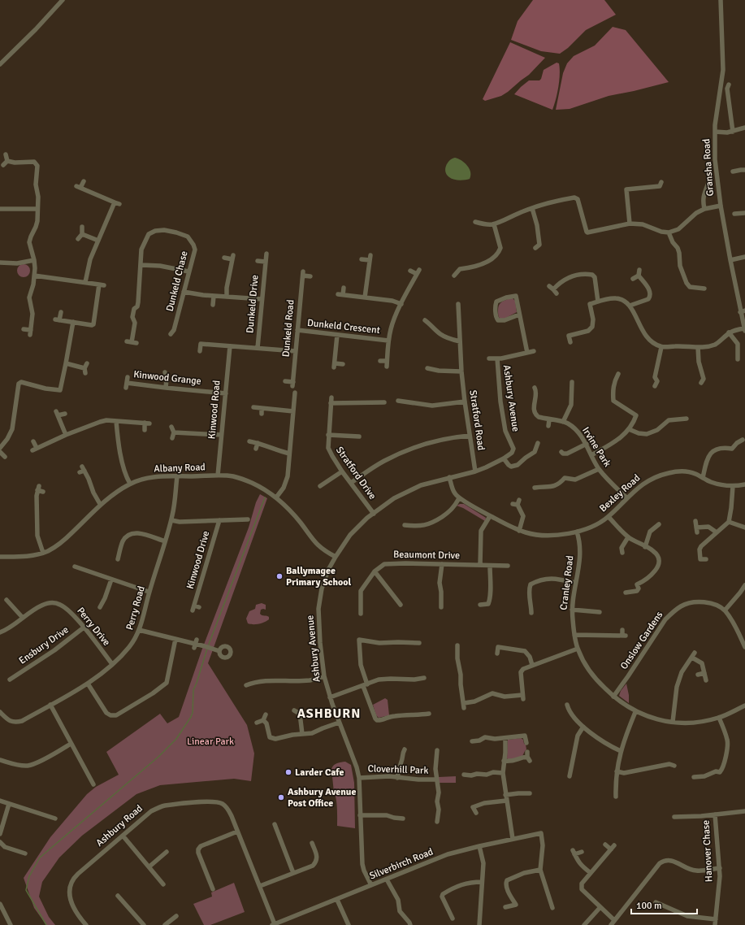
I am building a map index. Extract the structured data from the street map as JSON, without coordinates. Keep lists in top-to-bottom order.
{
  "streets": {
    "street": [
      "Gransha Road",
      "Dunkeld Chase",
      "Dunkeld Drive",
      "Dunkeld Crescent",
      "Dunkeld Road",
      "Kinwood Grange",
      "Ashbury Avenue",
      "Kinwood Road",
      "Stratford Road",
      "Irvine Park",
      "Albany Road",
      "Stratford Drive",
      "Bexley Road",
      "Beaumont Drive",
      "Kinwood Drive",
      "Cranley Road",
      "Perry Road",
      "Perry Drive",
      "Onslow Gardens",
      "Ensbury Drive",
      "Cloverhill Park",
      "Ashbury Road",
      "Hanover Chase",
      "Silverbirch Road"
    ]
  },
  "crossings": [
    ["Dunkeld Crescent", "Dunkeld Road"],
    ["Kinwood Grange", "Kinwood Road"],
    ["Ashbury Avenue", "Stratford Road"],
    ["Ashbury Avenue", "Albany Road"],
    ["Ashbury Avenue", "Stratford Drive"],
    ["Ashbury Avenue", "Cloverhill Park"],
    ["Ashbury Avenue", "Silverbirch Road"],
    ["Kinwood Road", "Albany Road"],
    ["Irvine Park", "Bexley Road"],
    ["Albany Road", "Perry Road"],
    ["Bexley Road", "Cranley Road"],
    ["Kinwood Drive", "Perry Road"],
    ["Cranley Road", "Onslow Gardens"],
    ["Perry Road", "Perry Drive"],
    ["Perry Drive", "Ensbury Drive"],
    ["Ashbury Road", "Silverbirch Road"]
  ],
  "districts": ["ASHBURN"],
  "parks": ["Linear Park"],
  "places": ["Ballymagee Primary School", "Larder Cafe", "Ashbury Avenue Post Office"],
  "scale_bar": "100 m"
}
